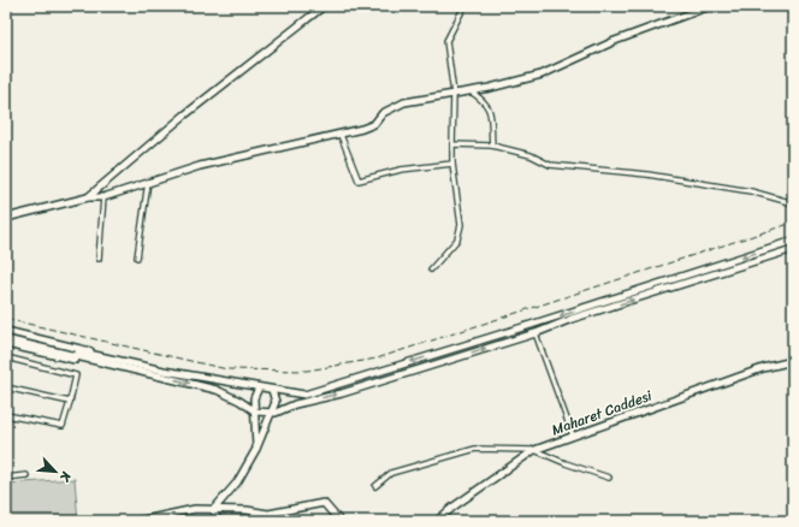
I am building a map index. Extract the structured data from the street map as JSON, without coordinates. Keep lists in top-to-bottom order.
{
  "streets": {
    "street": ["Maharet Caddesi"]
  },
  "north": "bottom right"
}
